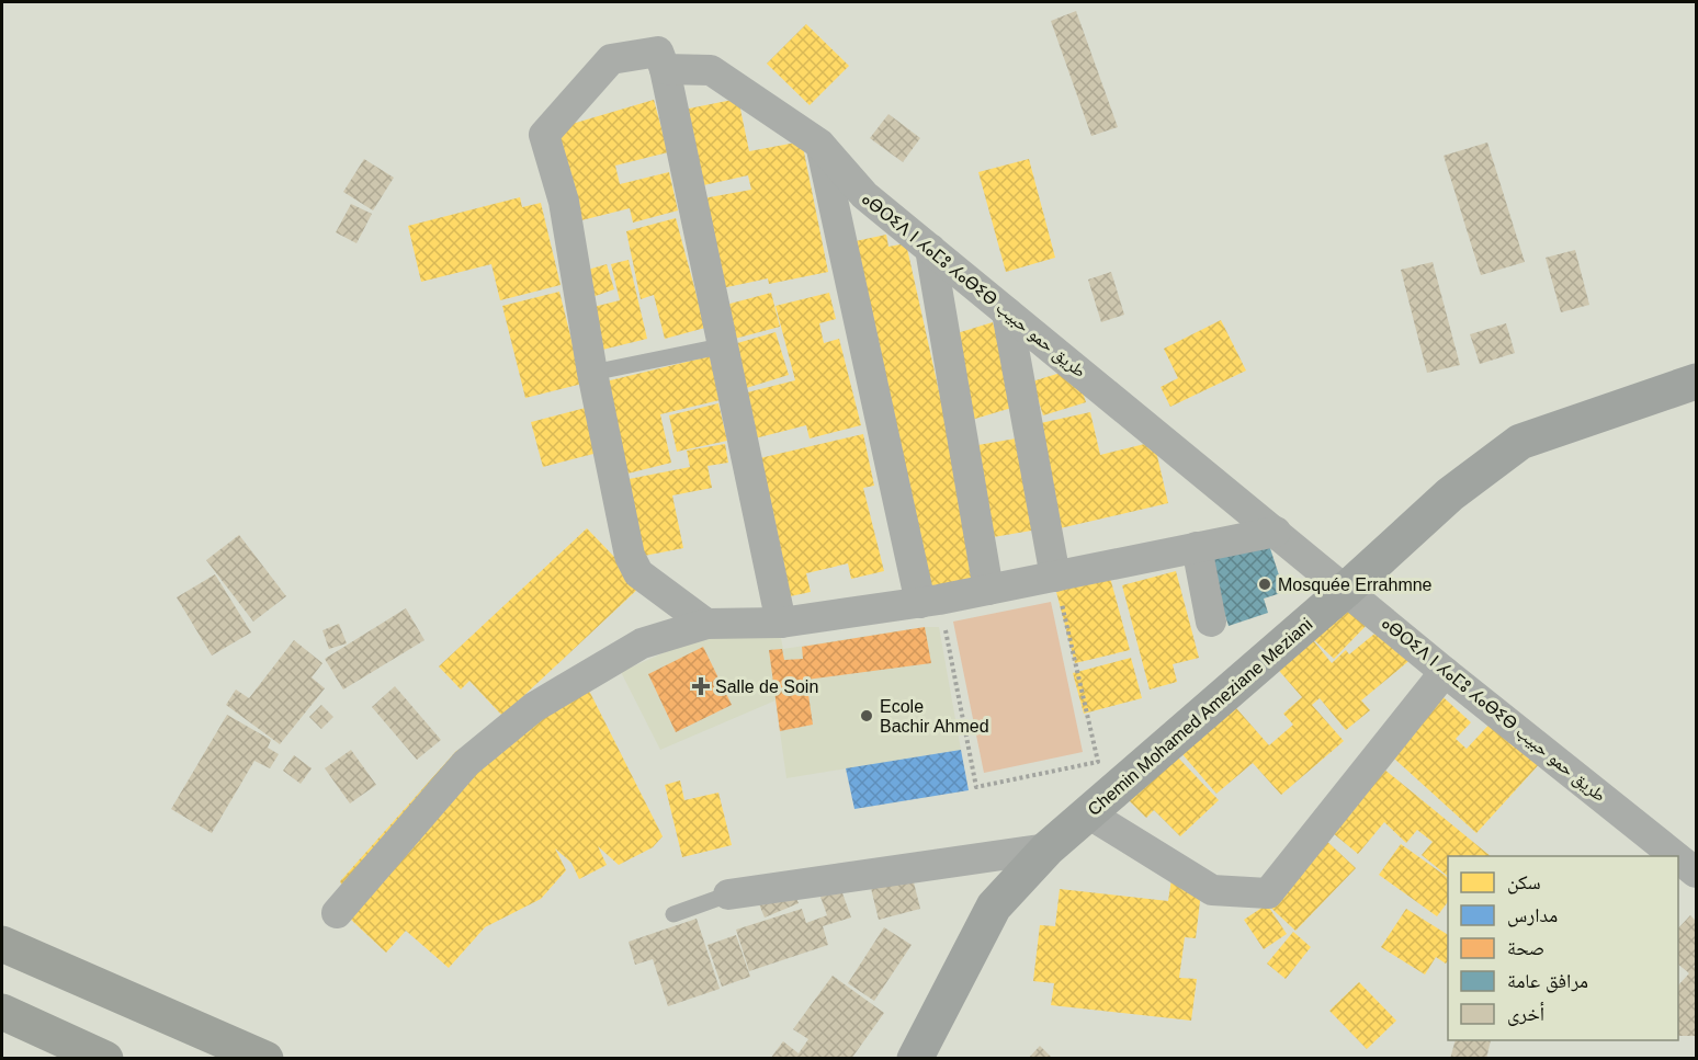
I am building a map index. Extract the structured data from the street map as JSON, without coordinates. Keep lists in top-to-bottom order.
{
  "streets": {
    "main road": ["Chemin Mohamed Ameziane Meziani"],
    "street": ["ⴰⴱⵔⵉⴷ ⵏ ⵃⴰⵎⵓ ⵃⴰⴱⵉⴱ طريق حمو حبيب"]
  },
  "crossings": [
    ["ⴰⴱⵔⵉⴷ ⵏ ⵃⴰⵎⵓ ⵃⴰⴱⵉⴱ طريق حمو حبيب", "Chemin Mohamed Ameziane Meziani"]
  ],
  "places": {
    "other": ["Mosquée Errahmne", "Ecole Bachir Ahmed"],
    "health": ["Salle de Soin"]
  },
  "legend": [
    "سكن",
    "مدارس",
    "صحة",
    "مرافق عامة",
    "أخرى"
  ]
}
